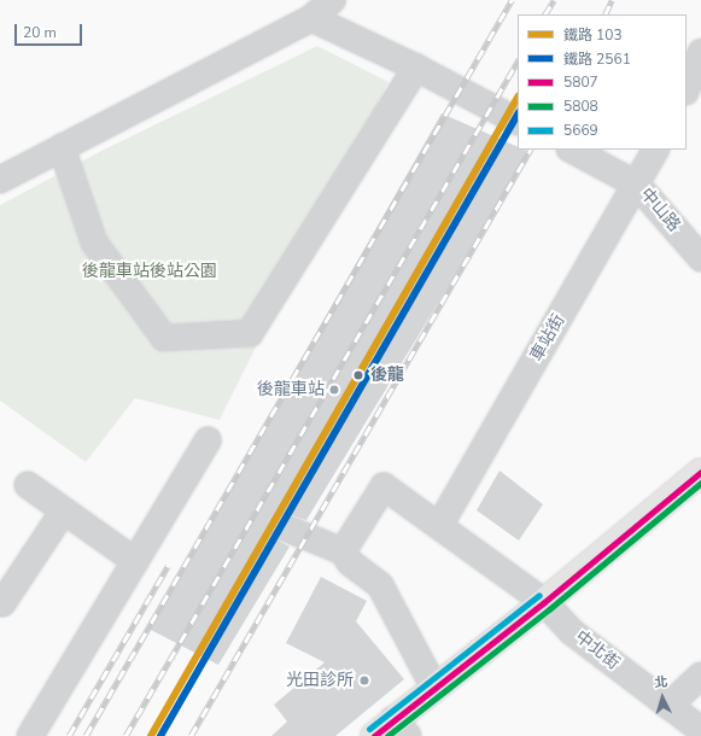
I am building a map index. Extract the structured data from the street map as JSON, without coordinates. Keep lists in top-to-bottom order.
{
  "streets": {
    "street": ["中山路", "車站街", "中北街"]
  },
  "crossings": [
    ["中山路", "車站街"]
  ],
  "parks": ["後龍車站後站公園"],
  "places": ["後龍", "後龍車站", "光田診所"],
  "lines": [
    "rail line 103",
    "rail line 2561",
    "transit line 5807",
    "transit line 5808",
    "transit line 5669"
  ],
  "legend": [
    "鐵路 103",
    "鐵路 2561",
    "5807",
    "5808",
    "5669"
  ],
  "scale_bar": "20 m",
  "north": "top"
}
